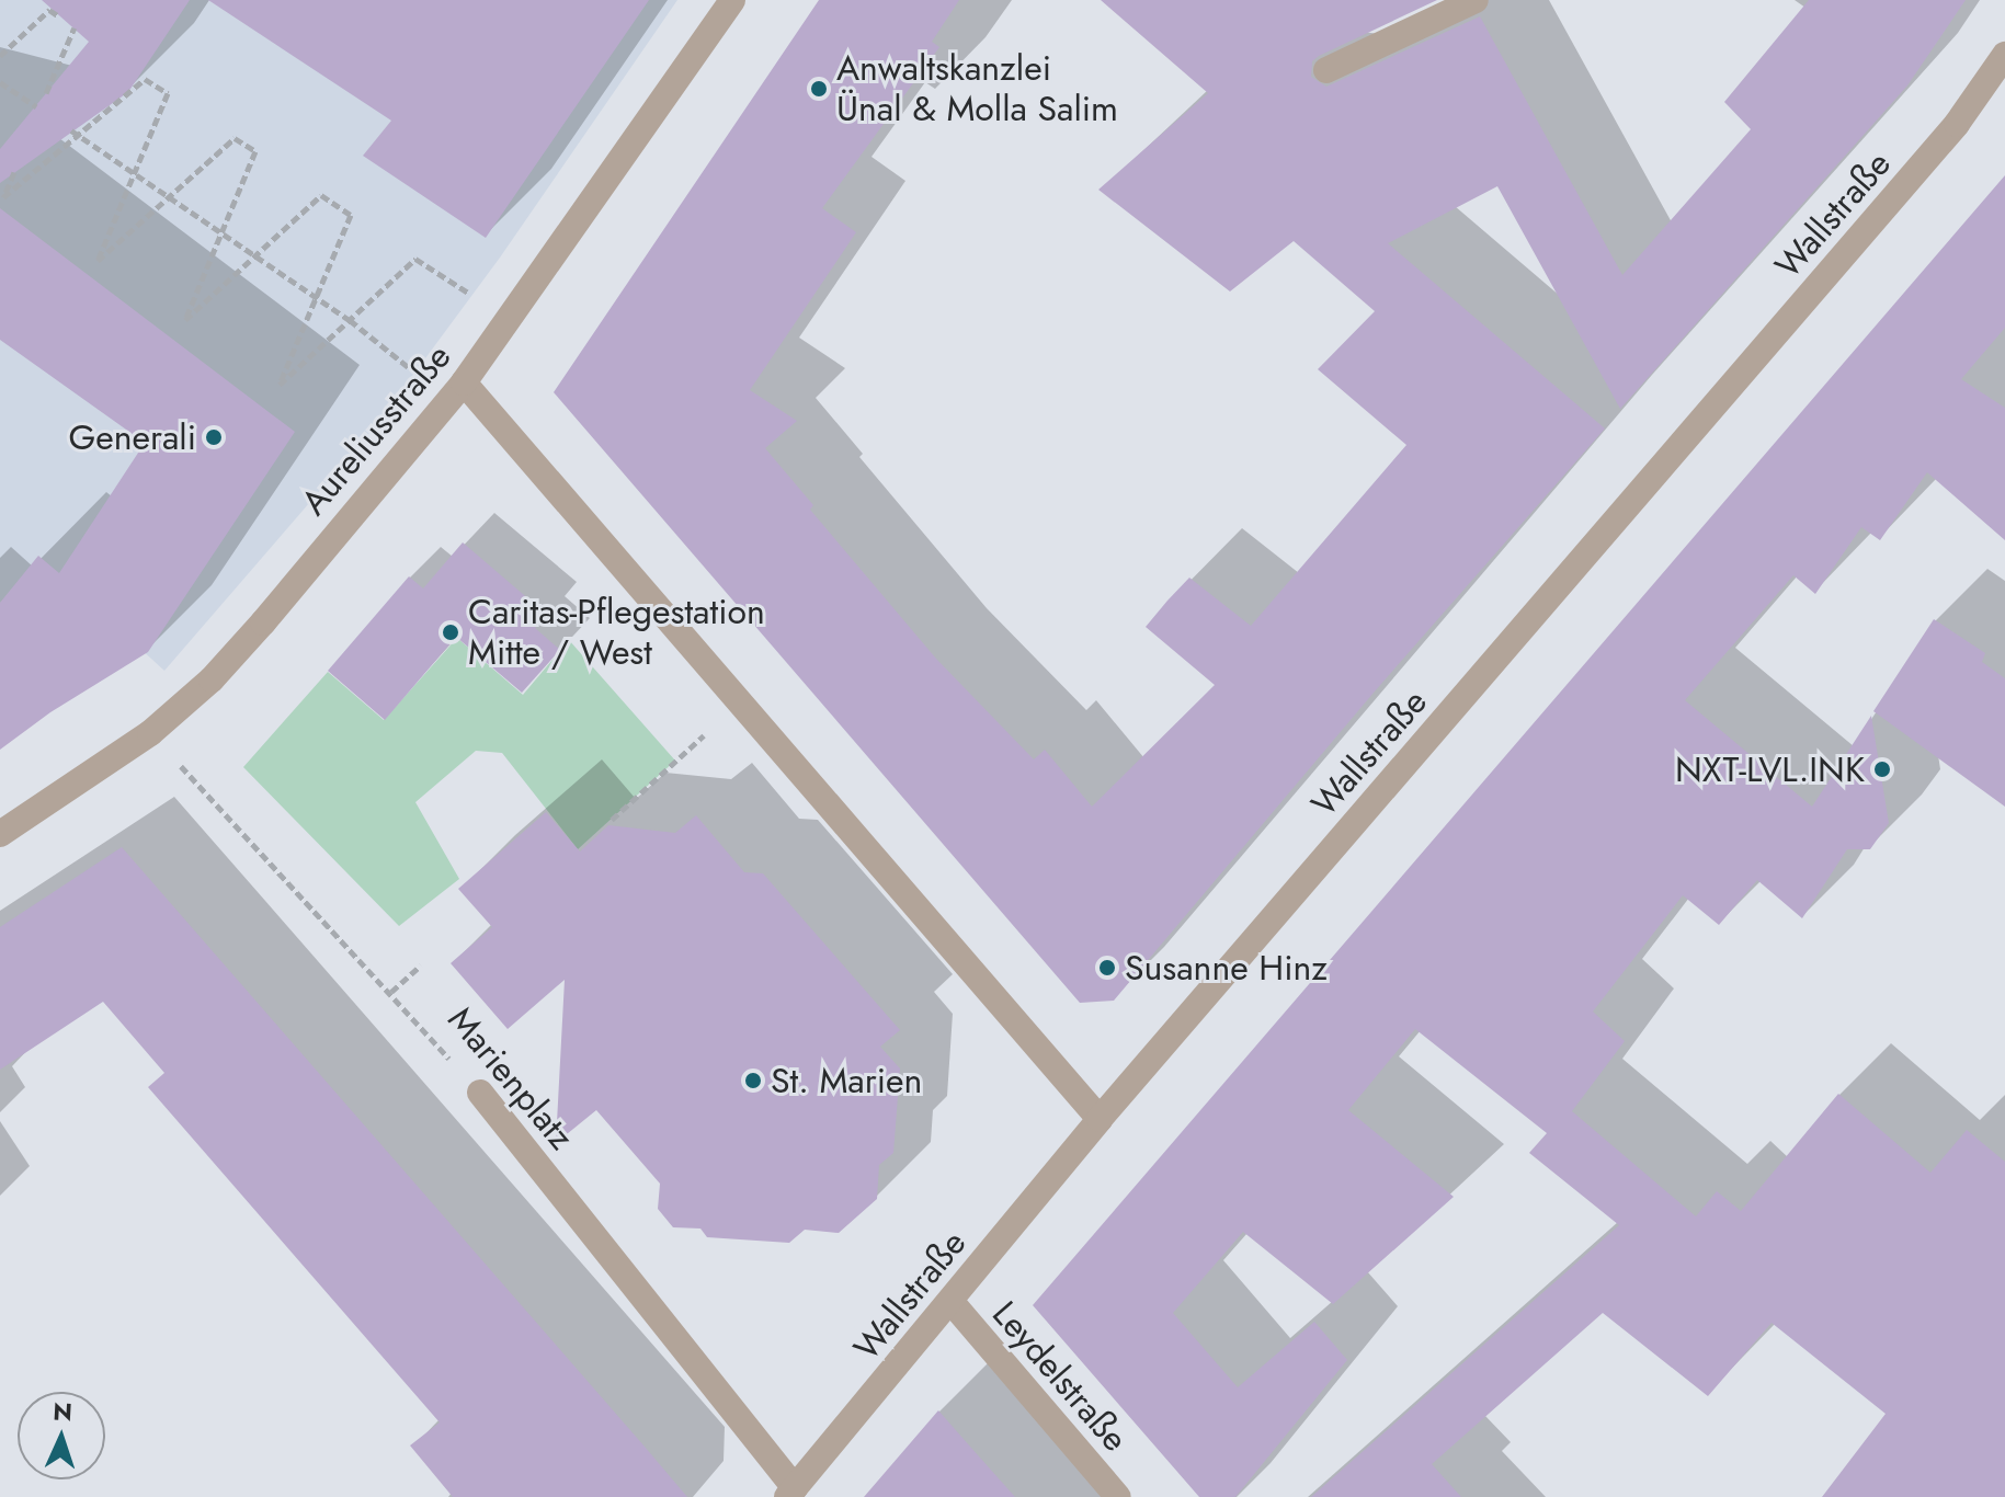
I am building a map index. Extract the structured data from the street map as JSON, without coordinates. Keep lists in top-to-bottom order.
{
  "streets": {
    "street": [
      "Wallstraße",
      "Aureliusstraße",
      "Marienplatz",
      "Leydelstraße"
    ]
  },
  "crossings": [
    ["Wallstraße", "Marienplatz"],
    ["Wallstraße", "Leydelstraße"],
    ["Aureliusstraße", "Marienplatz"]
  ],
  "places": [
    "Anwaltskanzlei Ünal & Molla Salim",
    "Generali",
    "Caritas-Pflegestation Mitte / West",
    "NXT-LVL.INK",
    "Susanne Hinz",
    "St. Marien"
  ],
  "north": "top"
}
